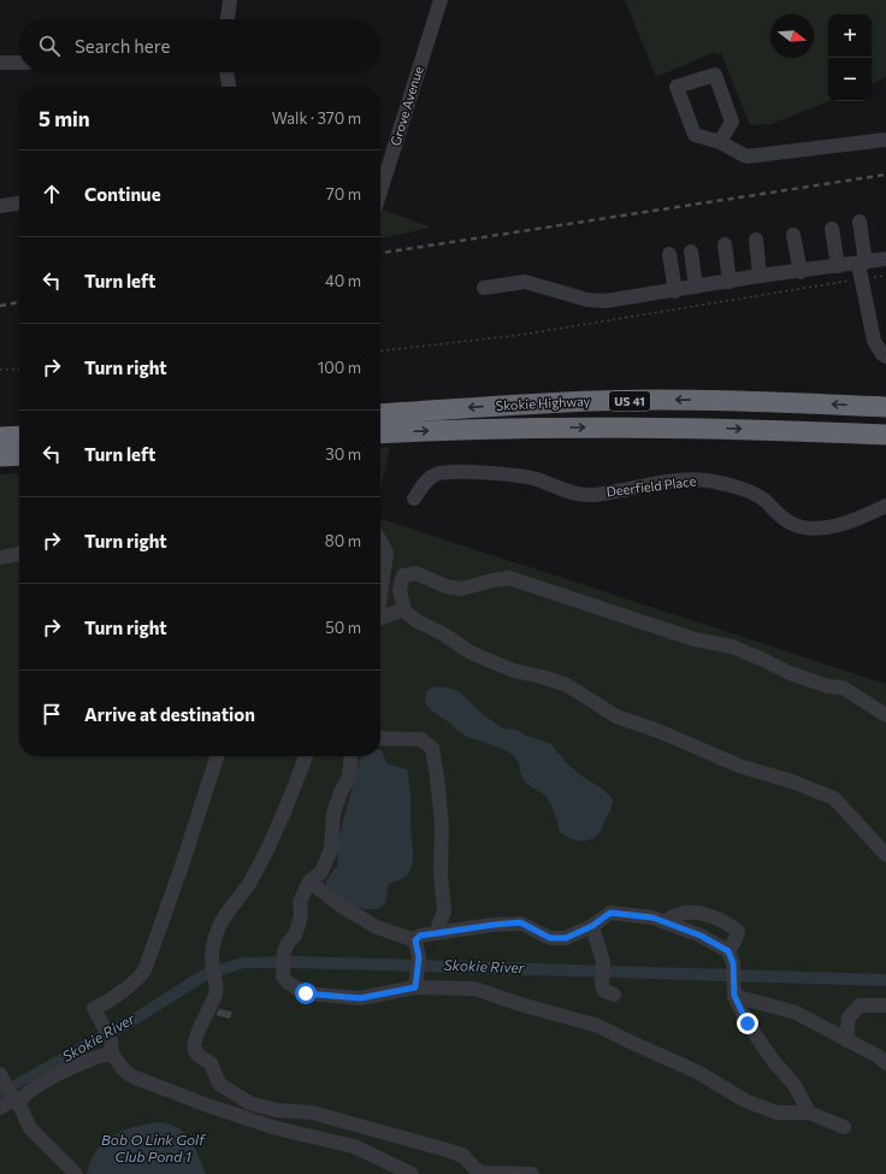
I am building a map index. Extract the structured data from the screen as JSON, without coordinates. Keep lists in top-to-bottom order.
{
  "streets": {
    "highway": ["US 41", "Skokie Highway"],
    "street": ["Grove Avenue", "Deerfield Place"]
  },
  "water": ["Skokie River", "Bob O Link Golf Club Pond 1"],
  "north": "right",
  "page": {
    "map_buttons": ["+", "−"],
    "search": "Search here",
    "heading": ["5 min", "Walk · 370 m"],
    "list": [
      ["Continue", "70 m"],
      ["Turn left", "40 m"],
      ["Turn right", "100 m"],
      ["Turn left", "30 m"],
      ["Turn right", "80 m"],
      ["Turn right", "50 m"],
      "Arrive at destination"
    ]
  }
}
